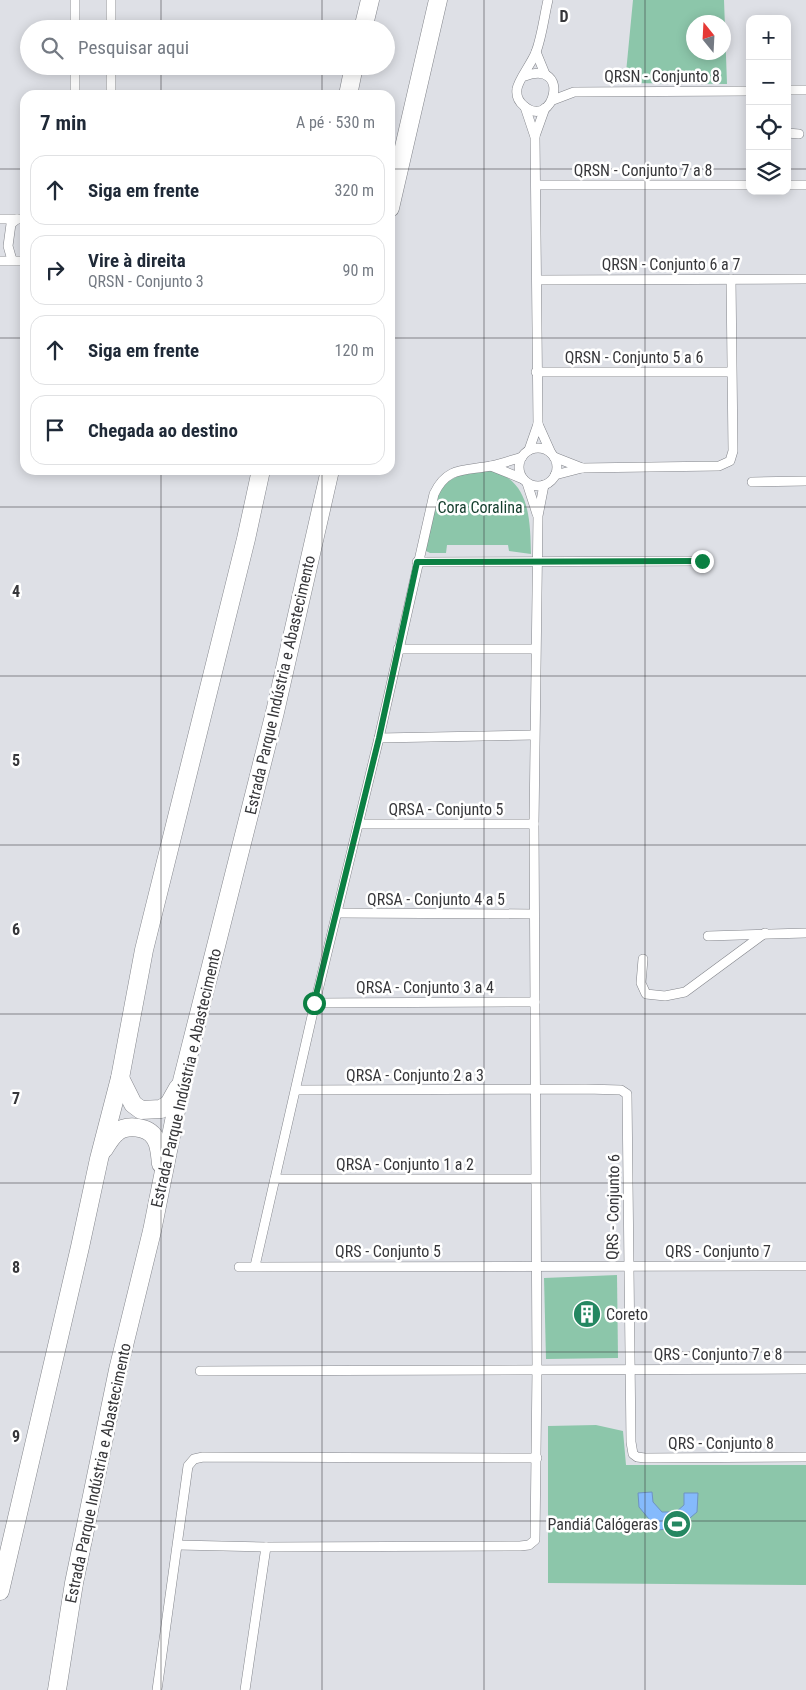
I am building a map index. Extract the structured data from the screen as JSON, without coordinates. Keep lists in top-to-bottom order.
{
  "streets": {
    "highway": ["Estrada Parque Indústria e Abastecimento"],
    "street": [
      "QRSN - Conjunto 8",
      "QRSN - Conjunto 7 a 8",
      "QRSN - Conjunto 6 a 7",
      "QRSN - Conjunto 5 a 6",
      "QRSA - Conjunto 5",
      "QRSA - Conjunto 4 a 5",
      "QRSA - Conjunto 3 a 4",
      "QRSA - Conjunto 2 a 3",
      "QRSA - Conjunto 1 a 2",
      "QRS - Conjunto 6",
      "QRS - Conjunto 5",
      "QRS - Conjunto 7",
      "QRS - Conjunto 7 e 8",
      "QRS - Conjunto 8"
    ]
  },
  "crossings": [
    ["QRSA - Conjunto 2 a 3", "QRS - Conjunto 6"],
    ["QRS - Conjunto 6", "QRS - Conjunto 5"],
    ["QRS - Conjunto 6", "QRS - Conjunto 7"],
    ["QRS - Conjunto 7 e 8", "QRS - Conjunto 8"]
  ],
  "parks": ["Cora Coralina"],
  "places": {
    "building": ["Coreto"],
    "sports": ["Pandiá Calógeras"]
  },
  "north": "top",
  "page": {
    "map_buttons": ["+", "−"],
    "search": "Pesquisar aqui",
    "heading": ["7 min", "A pé · 530 m"],
    "list": [
      ["Siga em frente", "320 m"],
      ["Vire à direita", "QRSN - Conjunto 3", "90 m"],
      ["Siga em frente", "120 m"],
      "Chegada ao destino"
    ]
  },
  "grid": {
    "columns": ["D"],
    "rows": [
      "4",
      "5",
      "6",
      "7",
      "8",
      "9"
    ]
  }
}
